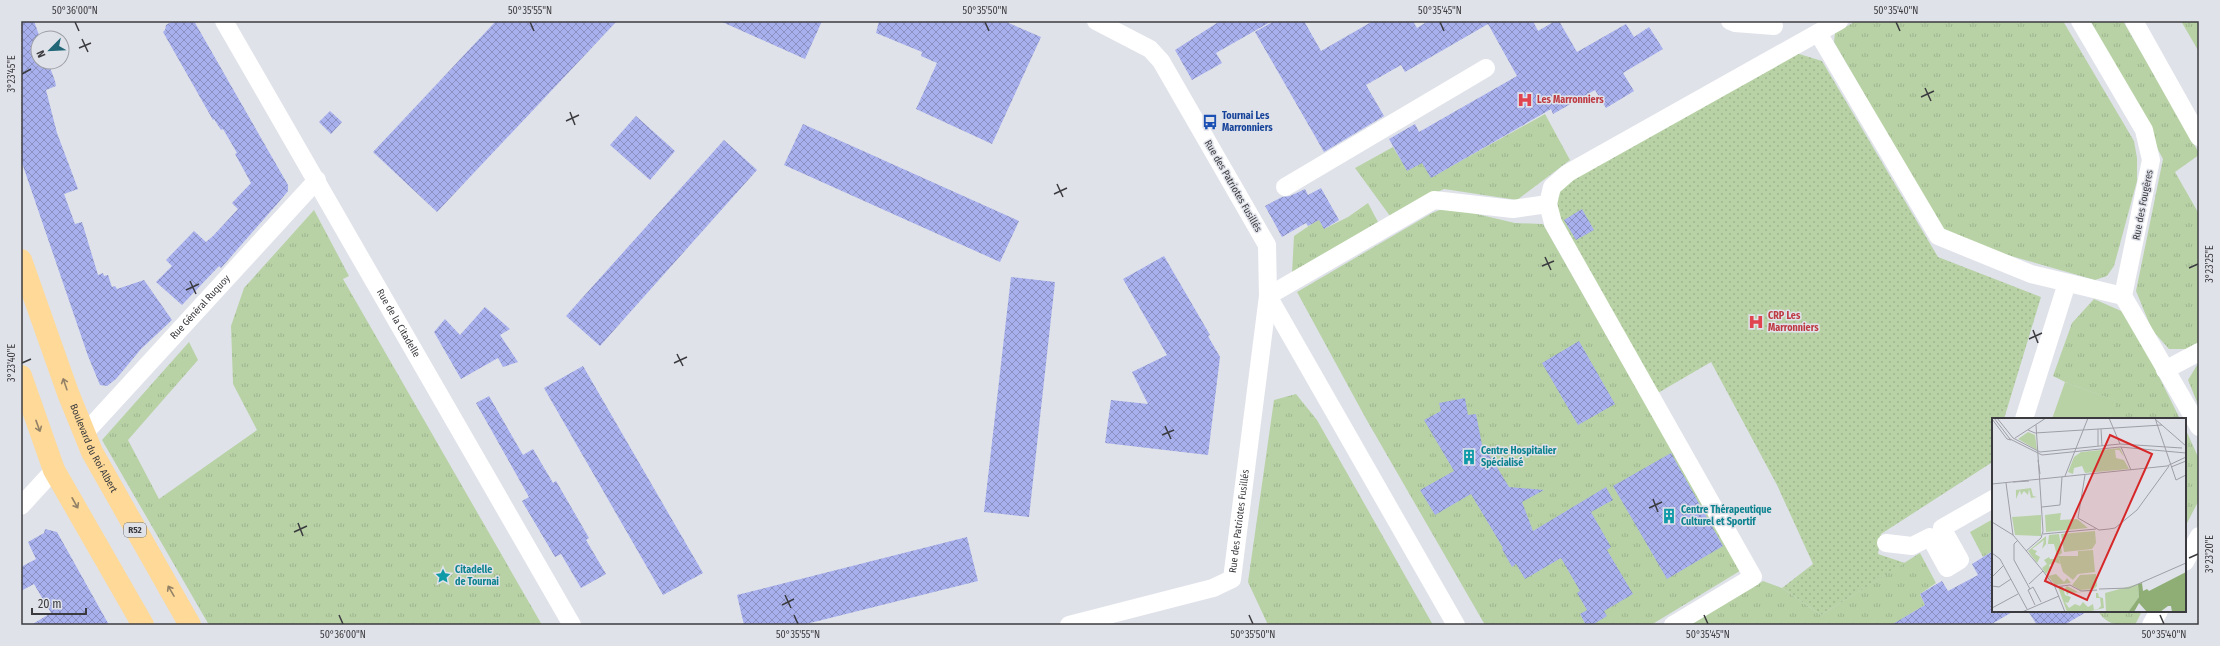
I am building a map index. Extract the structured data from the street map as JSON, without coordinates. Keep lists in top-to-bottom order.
{
  "streets": {
    "main road": ["Boulevard du Roi Albert", "R52"],
    "street": [
      "Rue des Patriotes Fusillés",
      "Rue des Fougères",
      "Rue Général Ruquoy",
      "Rue de la Citadelle"
    ]
  },
  "crossings": [
    ["Rue Général Ruquoy", "Rue de la Citadelle"],
    ["Rue Général Ruquoy", "Boulevard du Roi Albert"]
  ],
  "places": {
    "hospital": ["Les Marronniers", "CRP Les Marronniers"],
    "bus stop": ["Tournai Les Marronniers"],
    "building": ["Centre Hospitalier Spécialisé", "Centre Thérapeutique Culturel et Sportif"],
    "place": ["Citadelle de Tournai"]
  },
  "scale_bar": "20 m",
  "north": "bottom left",
  "coordinates": [
    "50°36'00\"N",
    "50°35'55\"N",
    "50°35'50\"N",
    "50°35'45\"N",
    "50°35'40\"N",
    "3°23'45\"E",
    "3°23'25\"E",
    "3°23'40\"E",
    "3°23'20\"E"
  ]
}
